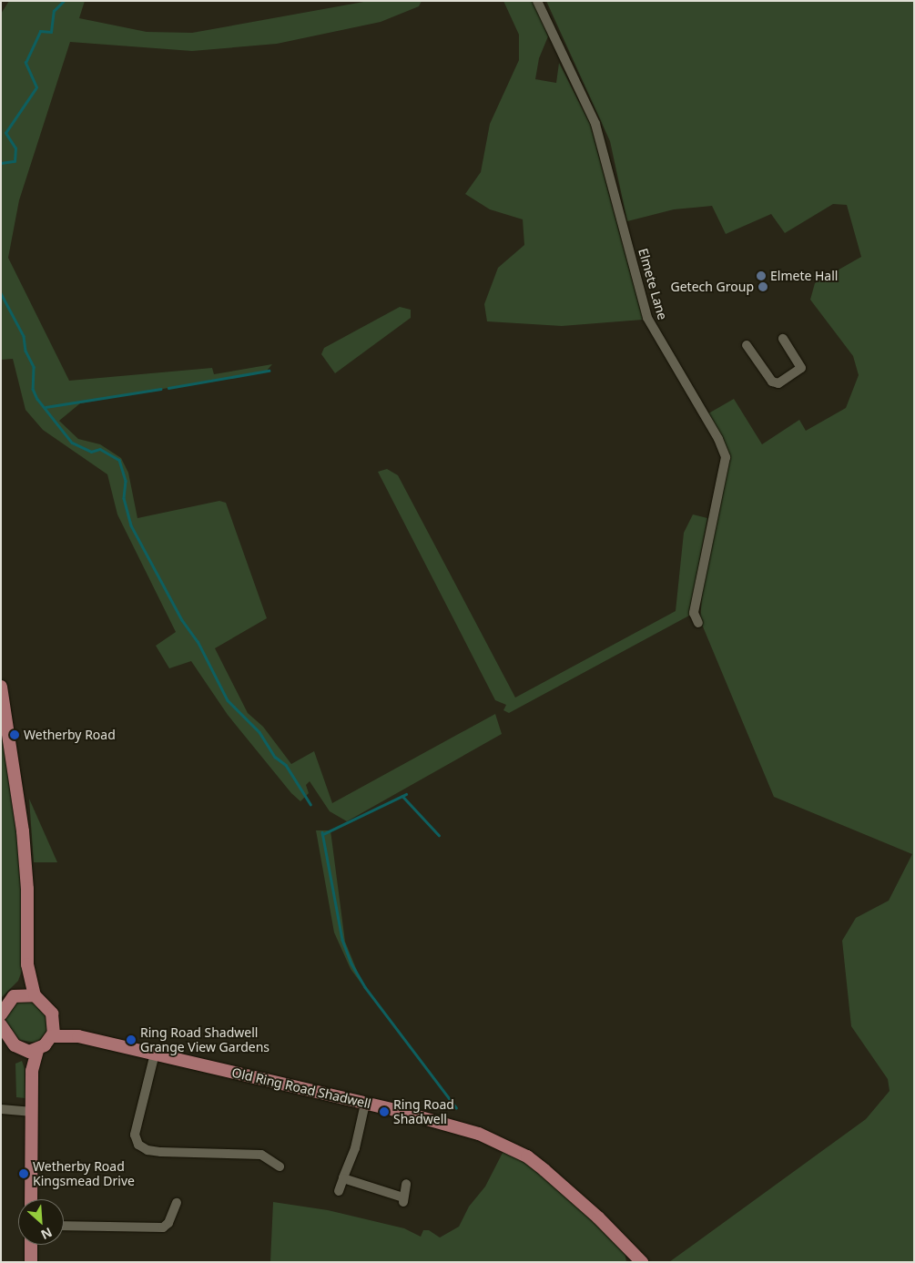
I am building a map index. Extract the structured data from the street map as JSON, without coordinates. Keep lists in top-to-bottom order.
{
  "streets": {
    "main road": ["Old Ring Road Shadwell"],
    "street": ["Elmete Lane"]
  },
  "places": [
    "Elmete Hall",
    "Getech Group",
    "Wetherby Road",
    "Ring Road Shadwell Grange View Gardens",
    "Ring Road Shadwell",
    "Wetherby Road Kingsmead Drive"
  ],
  "north": "bottom right"
}
